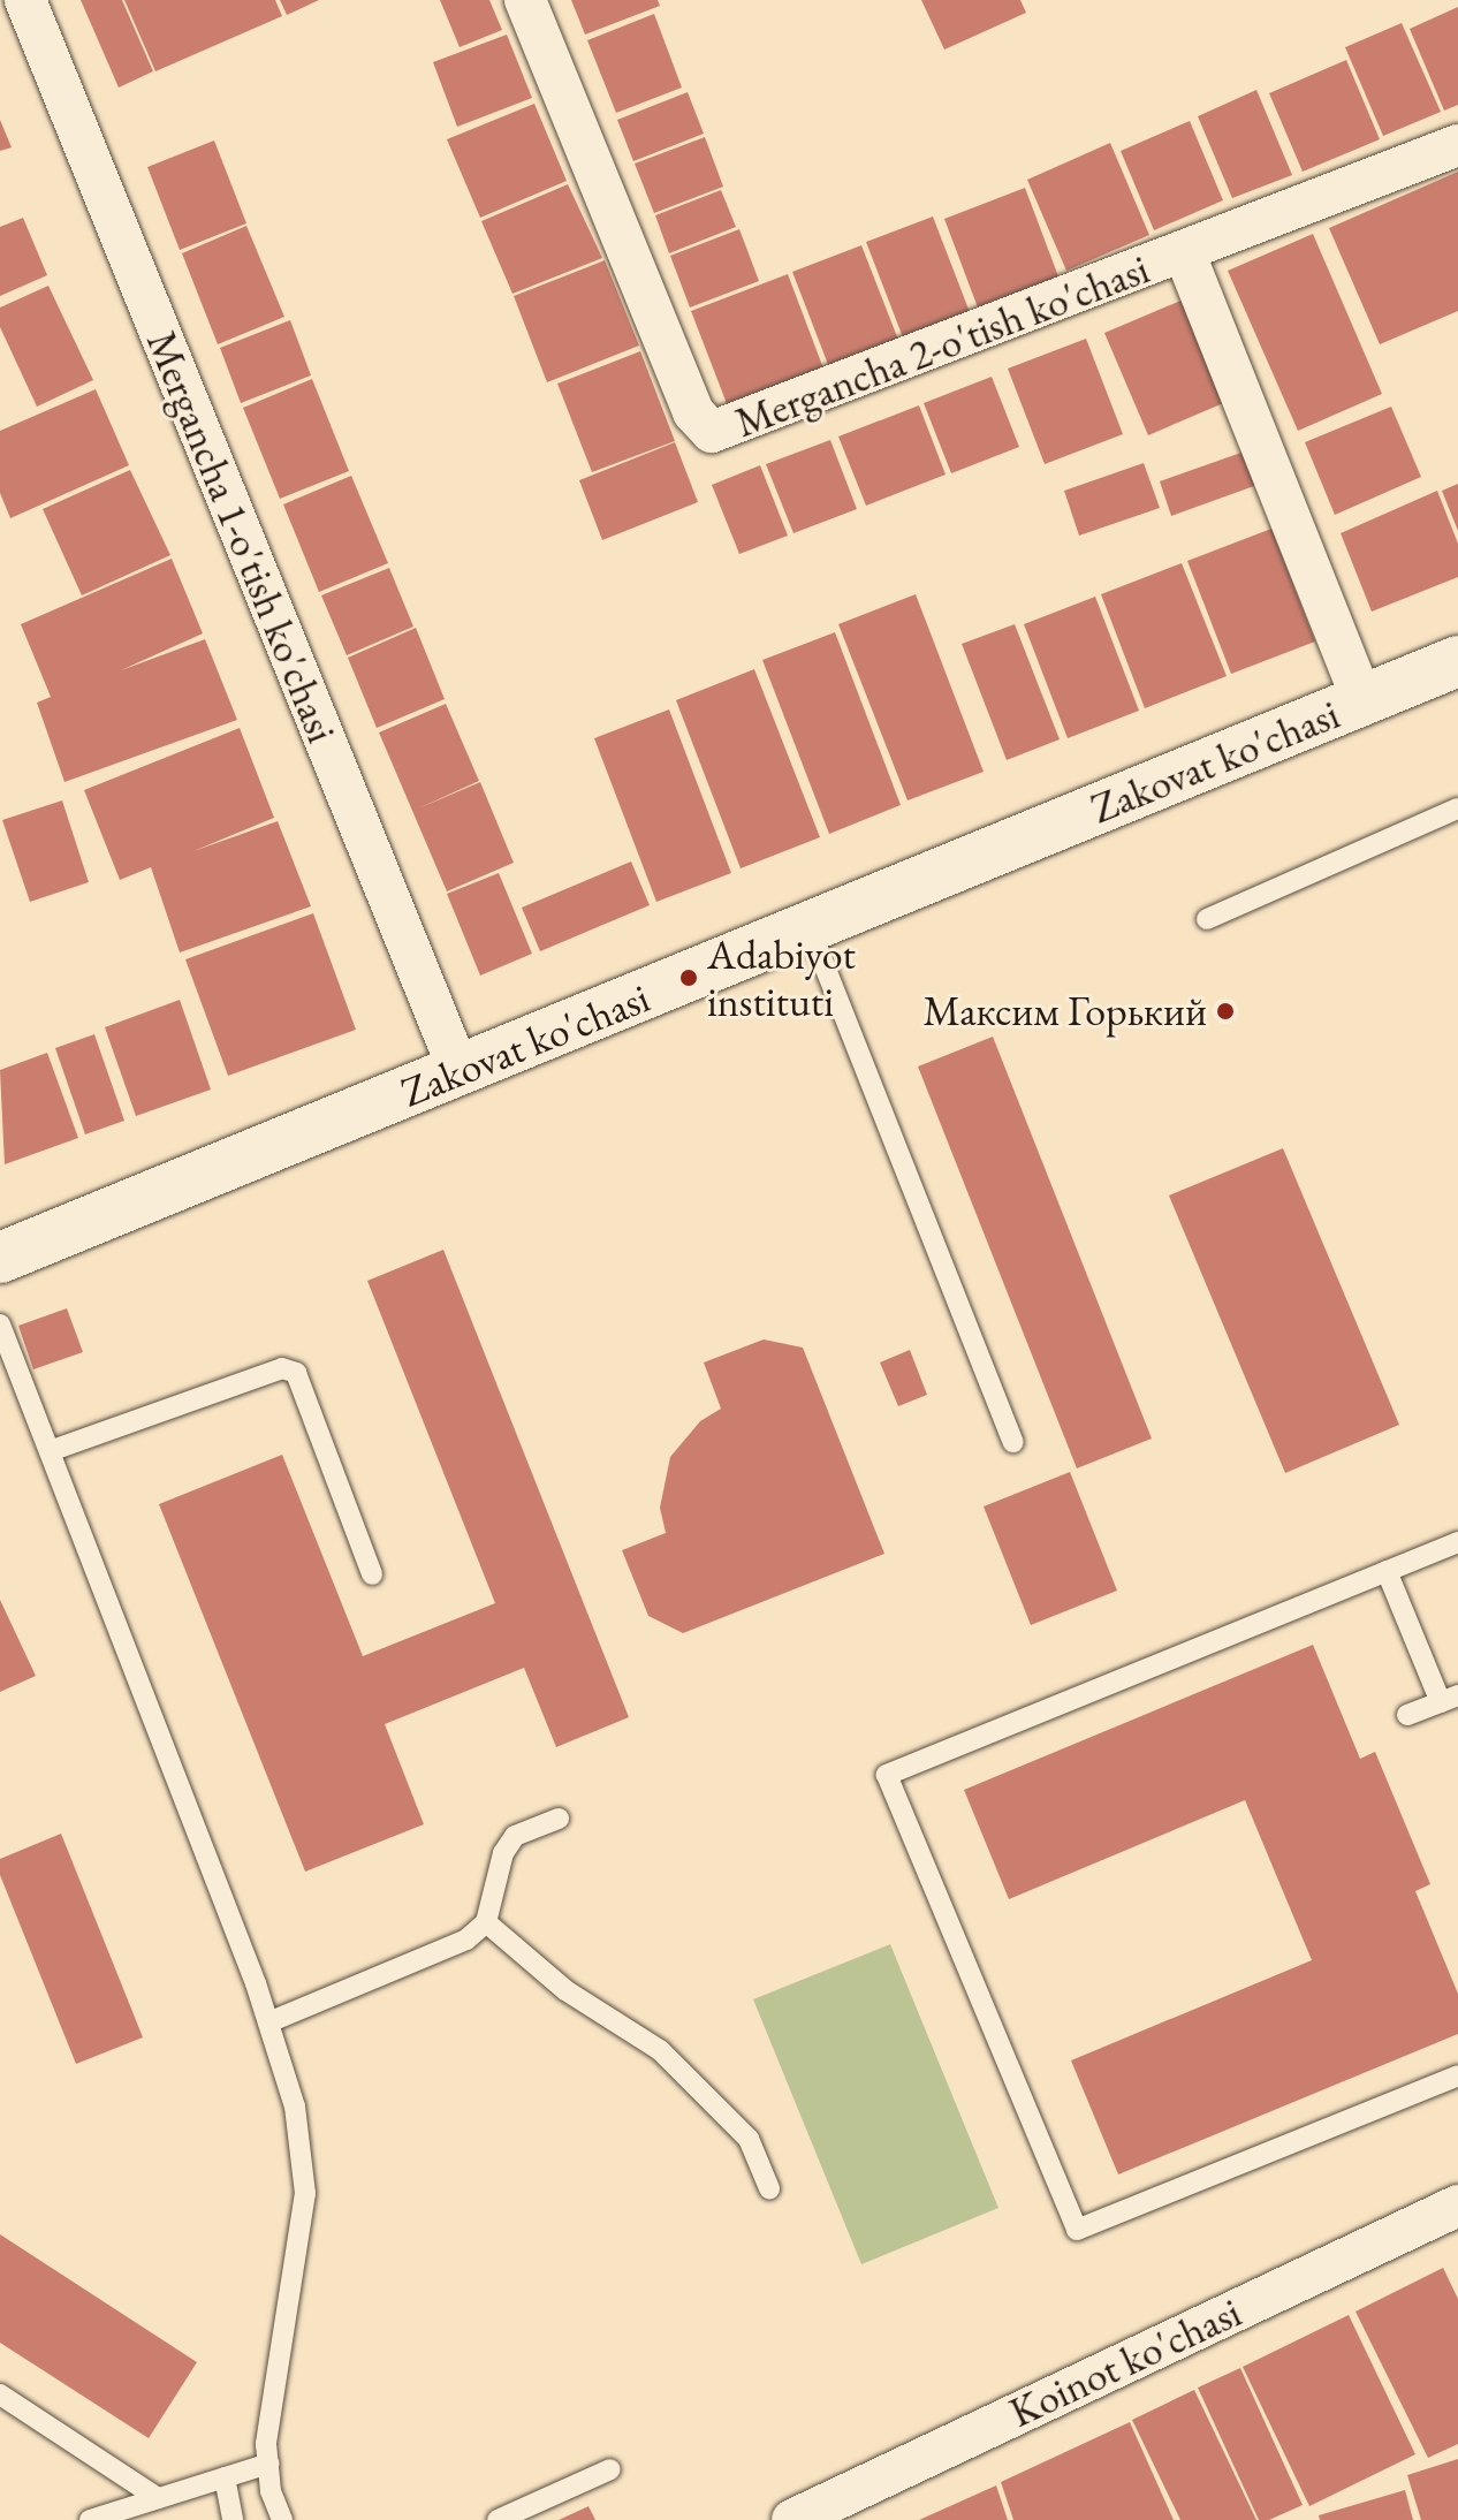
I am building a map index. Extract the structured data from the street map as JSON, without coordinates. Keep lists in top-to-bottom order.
{
  "streets": {
    "street": [
      "Mergancha 2-o'tish ko'chasi",
      "Mergancha 1-o'tish ko'chasi",
      "Zakovat ko'chasi",
      "Koinot ko'chasi"
    ]
  },
  "crossings": [
    ["Mergancha 1-o'tish ko'chasi", "Zakovat ko'chasi"]
  ],
  "places": ["Adabiyot instituti", "Максим Горький"]
}
